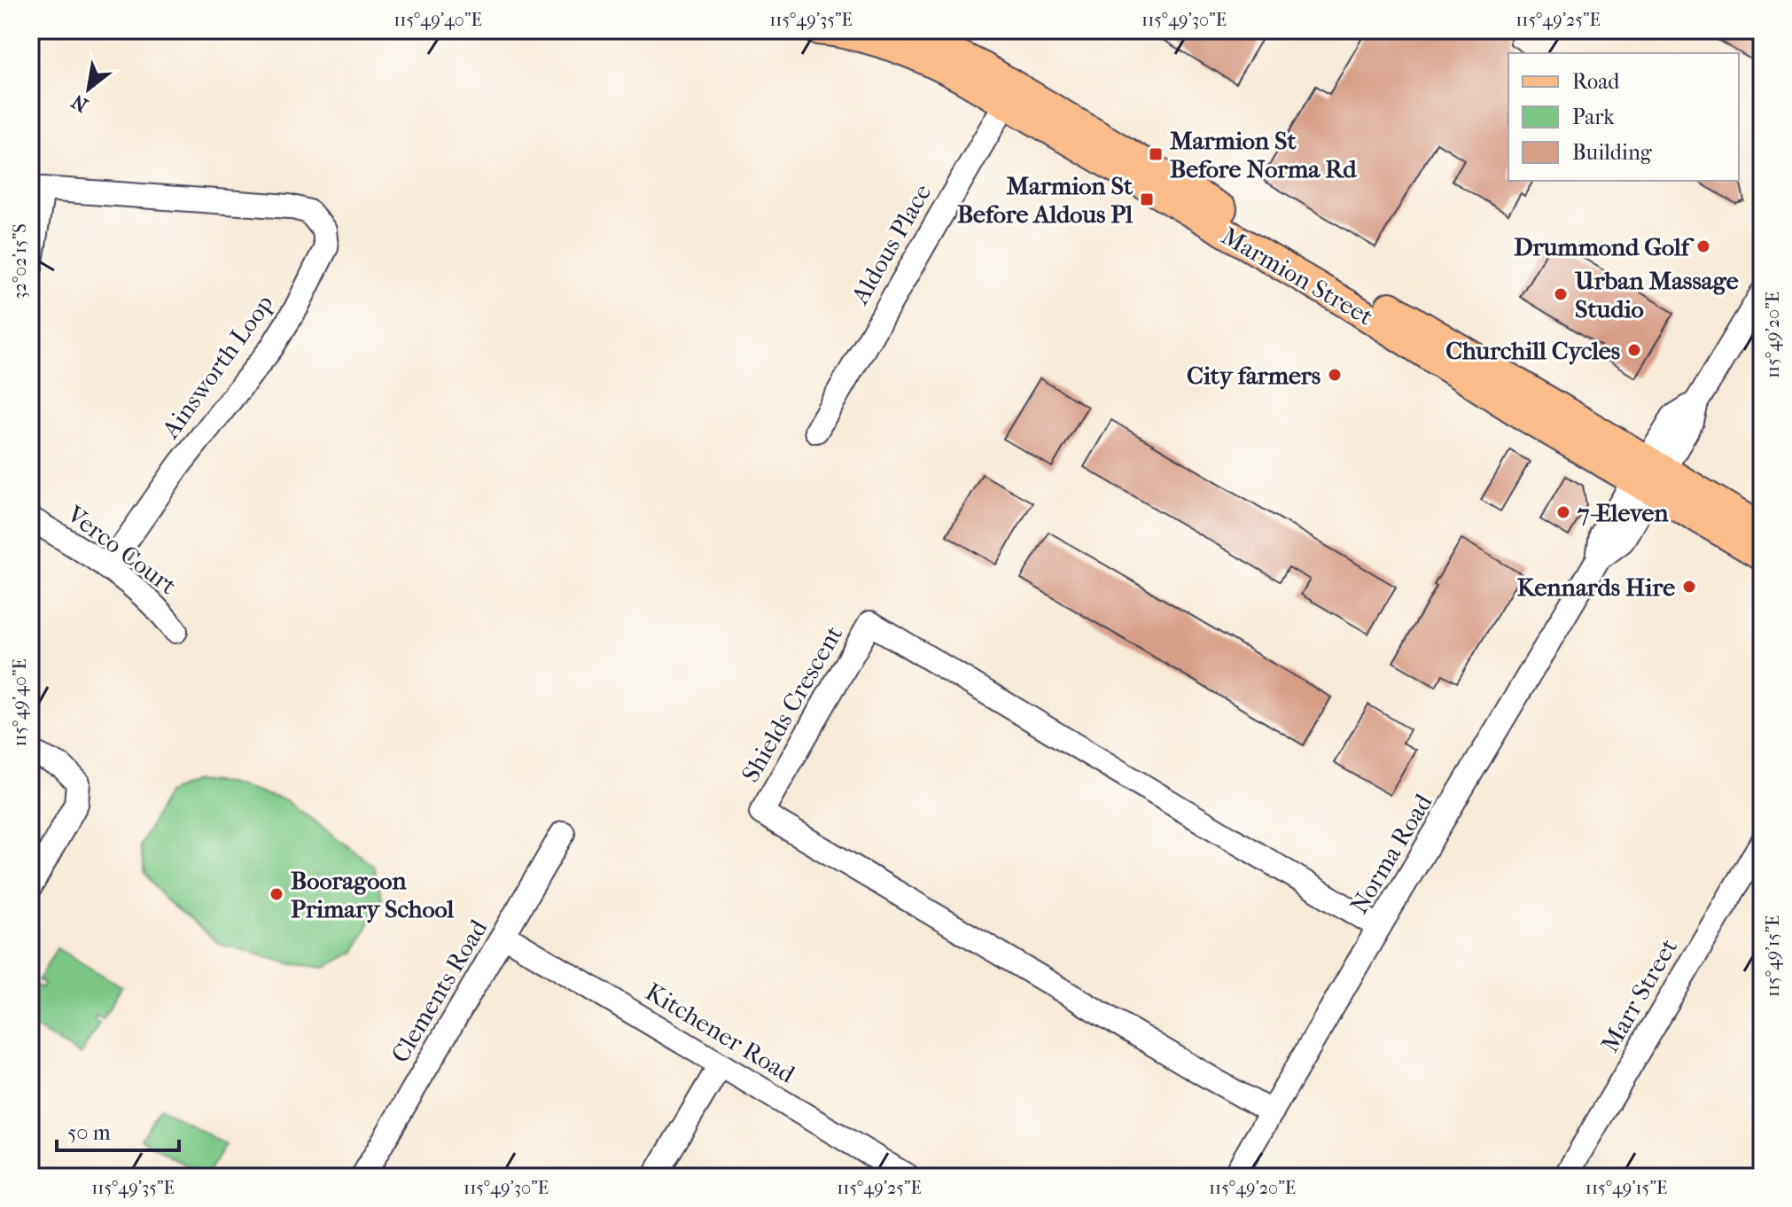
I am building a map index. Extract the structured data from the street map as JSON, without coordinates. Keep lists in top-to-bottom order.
{
  "streets": {
    "main road": ["Marmion Street"],
    "street": [
      "Aldous Place",
      "Ainsworth Loop",
      "Verco Court",
      "Shields Crescent",
      "Norma Road",
      "Clements Road",
      "Marr Street",
      "Kitchener Road"
    ]
  },
  "crossings": [
    ["Aldous Place", "Marmion Street"],
    ["Marmion Street", "Norma Road"],
    ["Ainsworth Loop", "Verco Court"],
    ["Shields Crescent", "Norma Road"],
    ["Clements Road", "Kitchener Road"]
  ],
  "places": {
    "transit": ["Marmion St Before Norma Rd", "Marmion St Before Aldous Pl"],
    "other": [
      "Drummond Golf",
      "Urban Massage Studio",
      "Churchill Cycles",
      "City farmers",
      "7-Eleven",
      "Kennards Hire",
      "Booragoon Primary School"
    ]
  },
  "legend": ["Road", "Park", "Building"],
  "scale_bar": "50 m",
  "north": "bottom left",
  "coordinates": [
    "115°49'40\"E",
    "115°49'35\"E",
    "115°49'30\"E",
    "115°49'25\"E",
    "32°02'15\"S",
    "115°49'20\"E",
    "115°49'15\"E"
  ]
}
